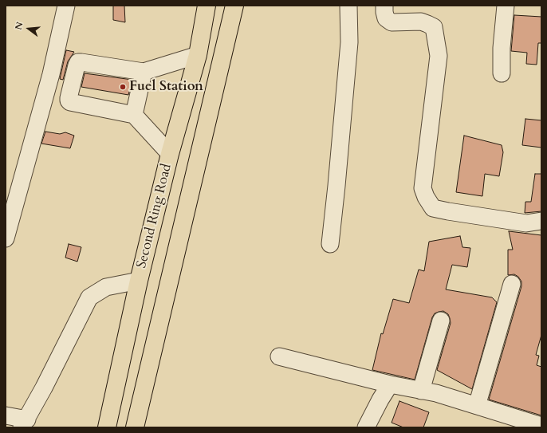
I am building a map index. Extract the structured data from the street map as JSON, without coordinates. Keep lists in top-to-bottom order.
{
  "streets": {
    "highway": ["Second Ring Road"]
  },
  "places": ["Fuel Station"],
  "north": "left"
}
